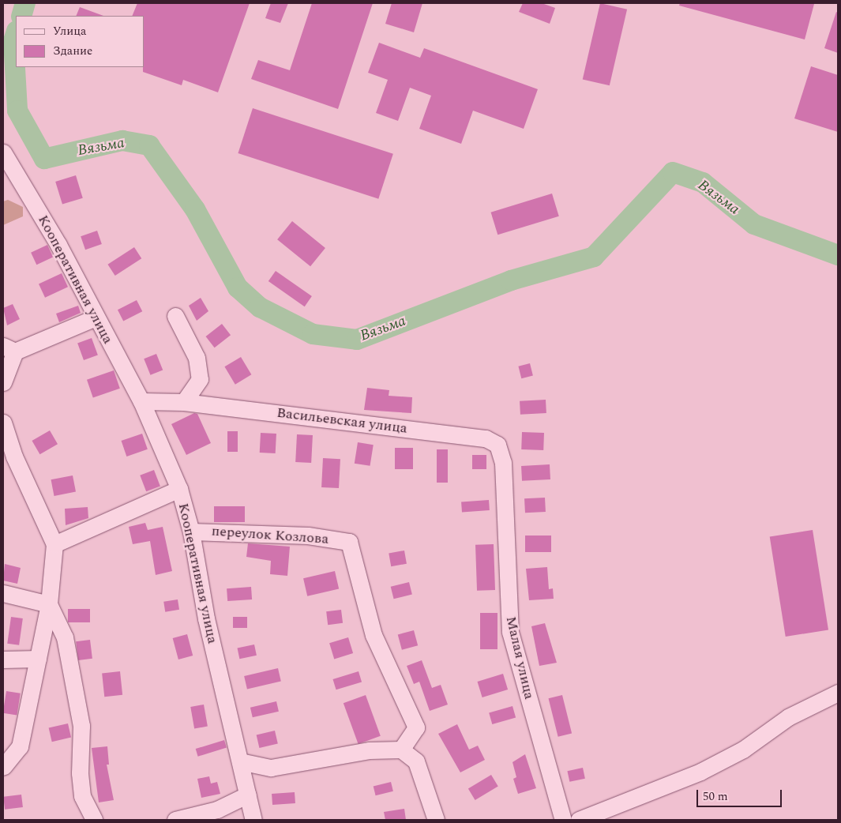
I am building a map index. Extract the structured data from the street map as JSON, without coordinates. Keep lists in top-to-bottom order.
{
  "streets": {
    "street": [
      "Кооперативная улица",
      "Васильевская улица",
      "переулок Козлова",
      "Малая улица"
    ]
  },
  "crossings": [
    ["Кооперативная улица", "Васильевская улица"],
    ["Кооперативная улица", "переулок Козлова"],
    ["Васильевская улица", "Малая улица"]
  ],
  "water": ["Вязьма"],
  "legend": ["Улица", "Здание"],
  "scale_bar": "50 m"
}
